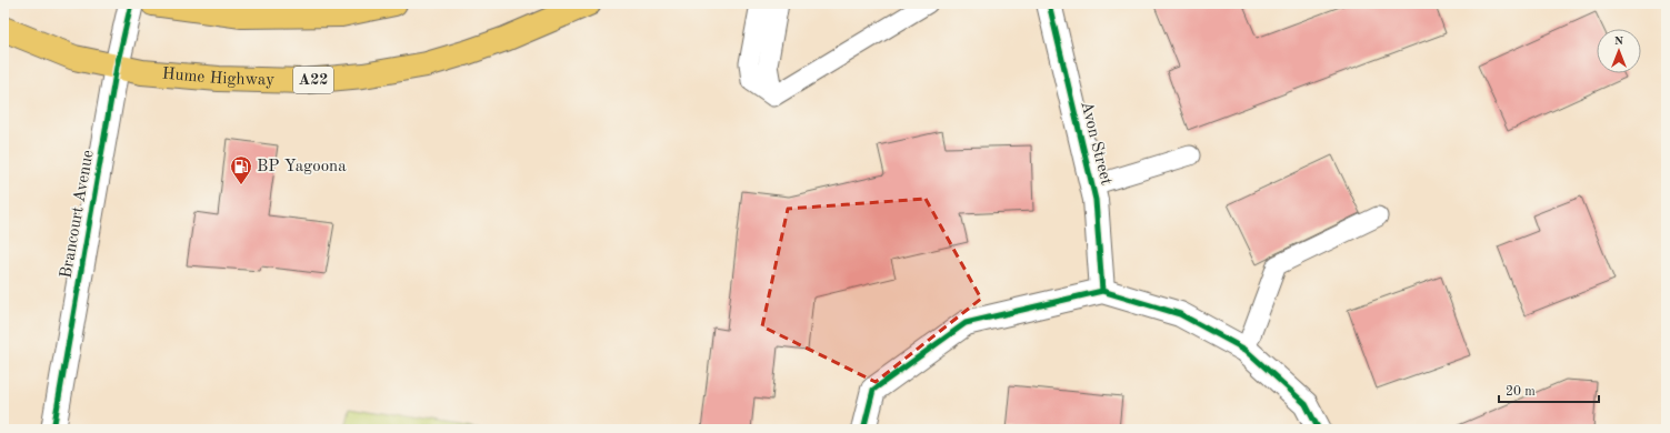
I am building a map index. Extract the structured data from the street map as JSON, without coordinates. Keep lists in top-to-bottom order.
{
  "streets": {
    "highway": ["Hume Highway", "A22"],
    "street": ["Avon Street", "Brancourt Avenue"]
  },
  "crossings": [
    ["Hume Highway", "Brancourt Avenue"]
  ],
  "places": {
    "fuel station": ["BP Yagoona"]
  },
  "scale_bar": "20 m",
  "north": "top"
}
